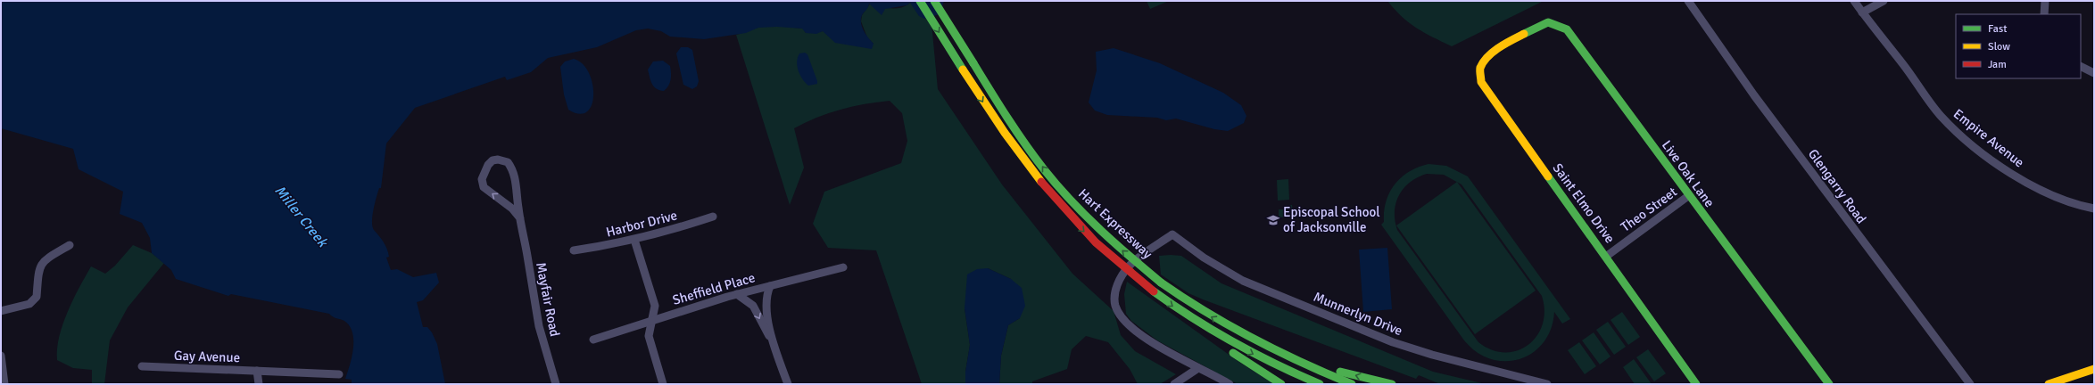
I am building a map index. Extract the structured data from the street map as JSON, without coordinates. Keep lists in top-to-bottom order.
{
  "streets": {
    "main road": ["Live Oak Lane", "Saint Elmo Drive", "Hart Expressway"],
    "street": [
      "Empire Avenue",
      "Glengarry Road",
      "Theo Street",
      "Harbor Drive",
      "Sheffield Place",
      "Mayfair Road",
      "Munnerlyn Drive",
      "Gay Avenue"
    ]
  },
  "crossings": [
    ["Live Oak Lane", "Saint Elmo Drive"],
    ["Live Oak Lane", "Theo Street"],
    ["Saint Elmo Drive", "Theo Street"]
  ],
  "water": ["Miller Creek"],
  "places": {
    "school or university": ["Episcopal School of Jacksonville"]
  },
  "legend": ["Fast", "Slow", "Jam"]
}
